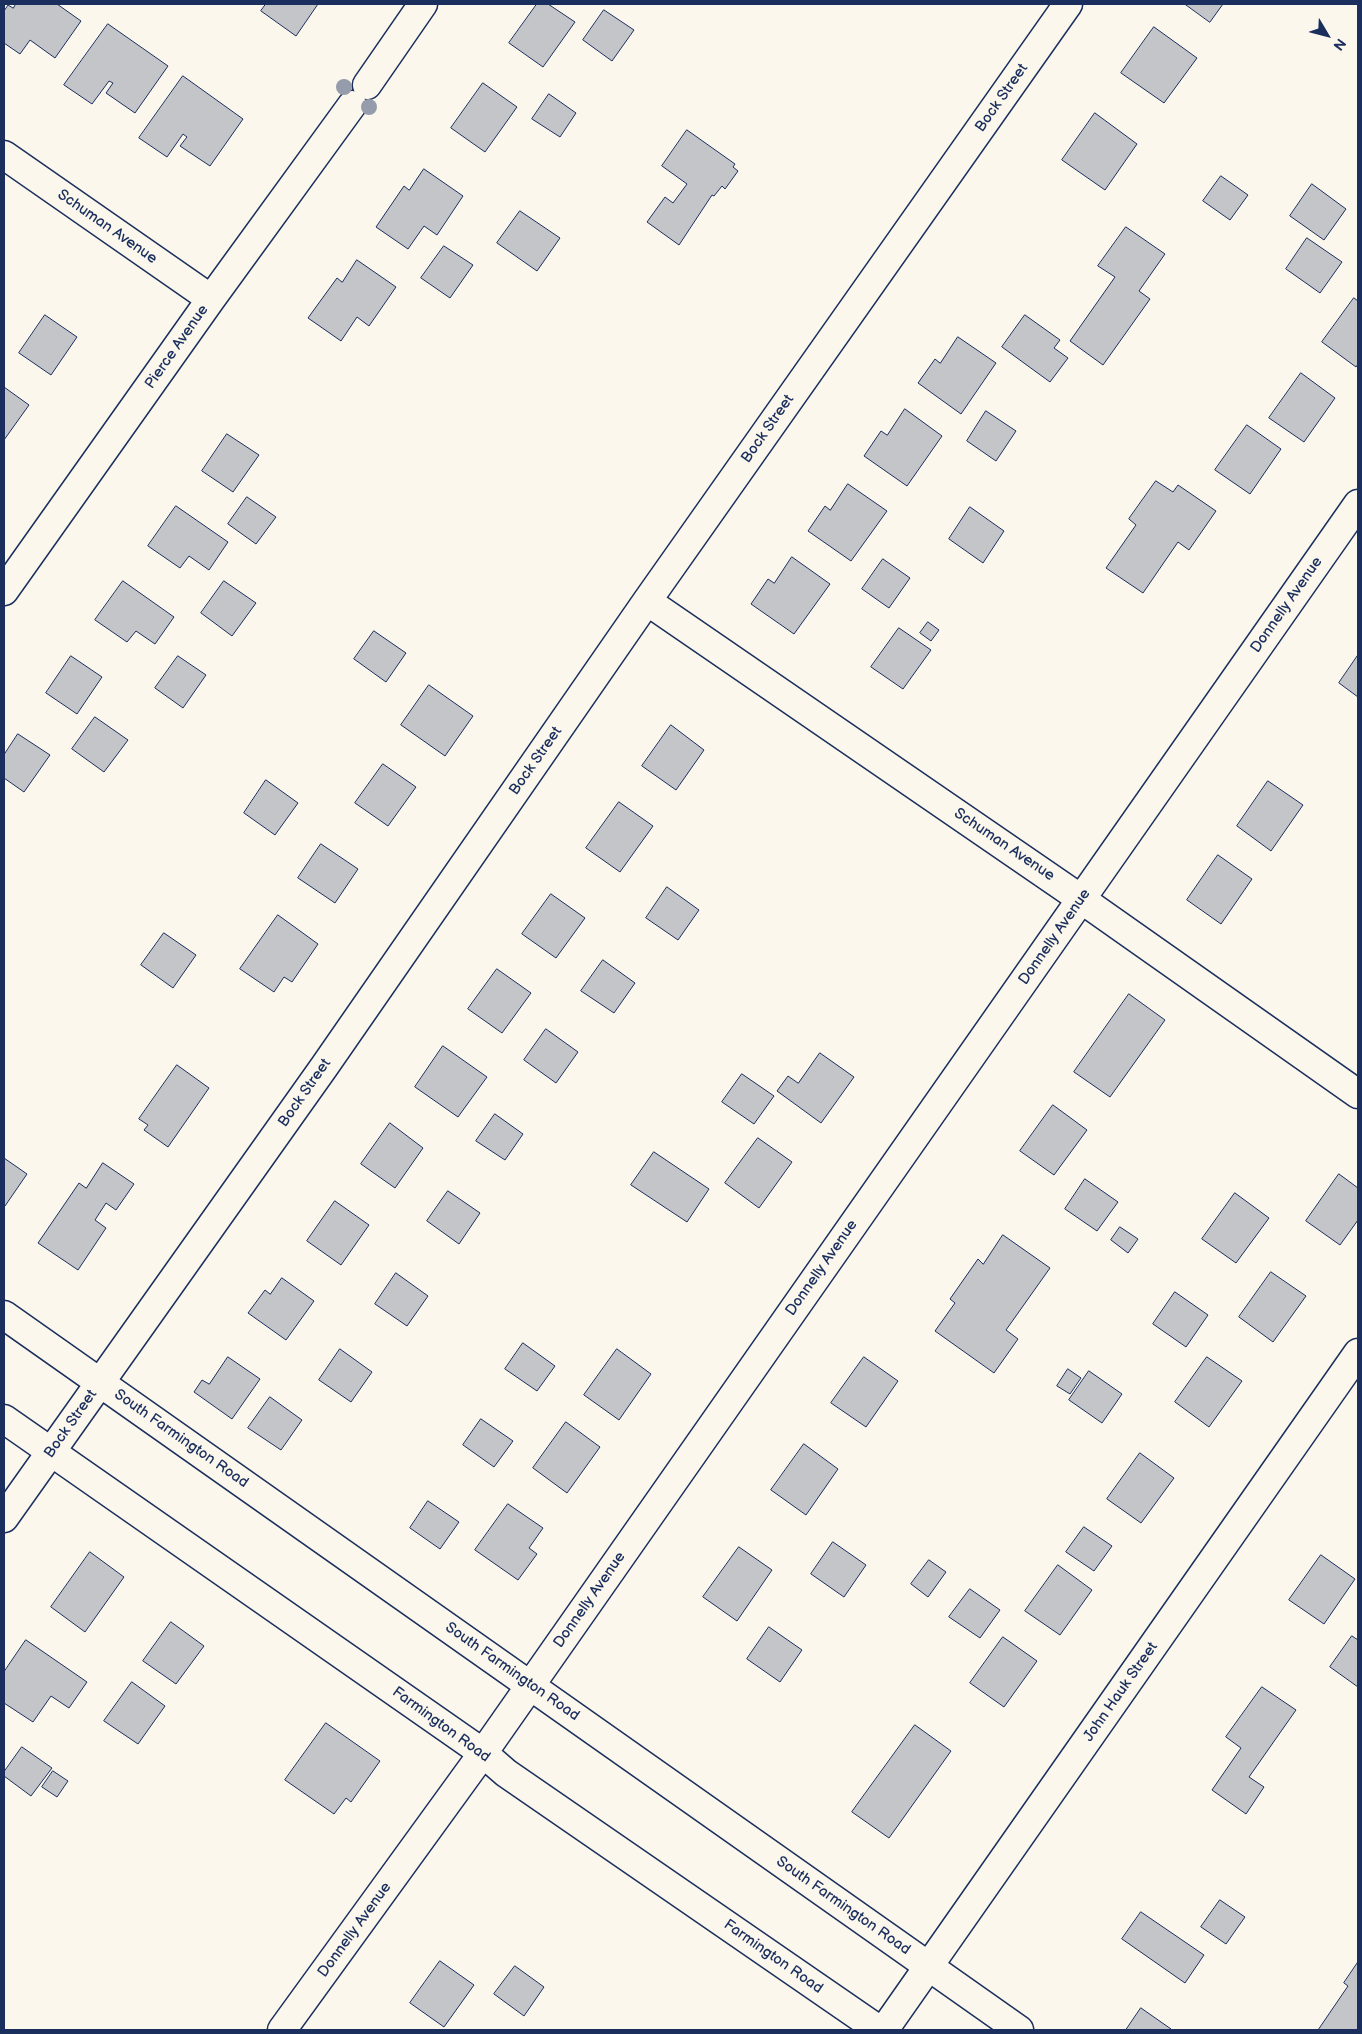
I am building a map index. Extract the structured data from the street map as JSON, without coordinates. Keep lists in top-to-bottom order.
{
  "streets": {
    "street": [
      "Bock Street",
      "Schuman Avenue",
      "Pierce Avenue",
      "Donnelly Avenue",
      "South Farmington Road",
      "John Hauk Street",
      "Farmington Road"
    ]
  },
  "crossings": [
    ["Bock Street", "Schuman Avenue"],
    ["Bock Street", "South Farmington Road"],
    ["Bock Street", "Farmington Road"],
    ["Schuman Avenue", "Pierce Avenue"],
    ["Schuman Avenue", "Donnelly Avenue"],
    ["Donnelly Avenue", "South Farmington Road"],
    ["Donnelly Avenue", "Farmington Road"],
    ["South Farmington Road", "John Hauk Street"]
  ],
  "north": "bottom right"
}
